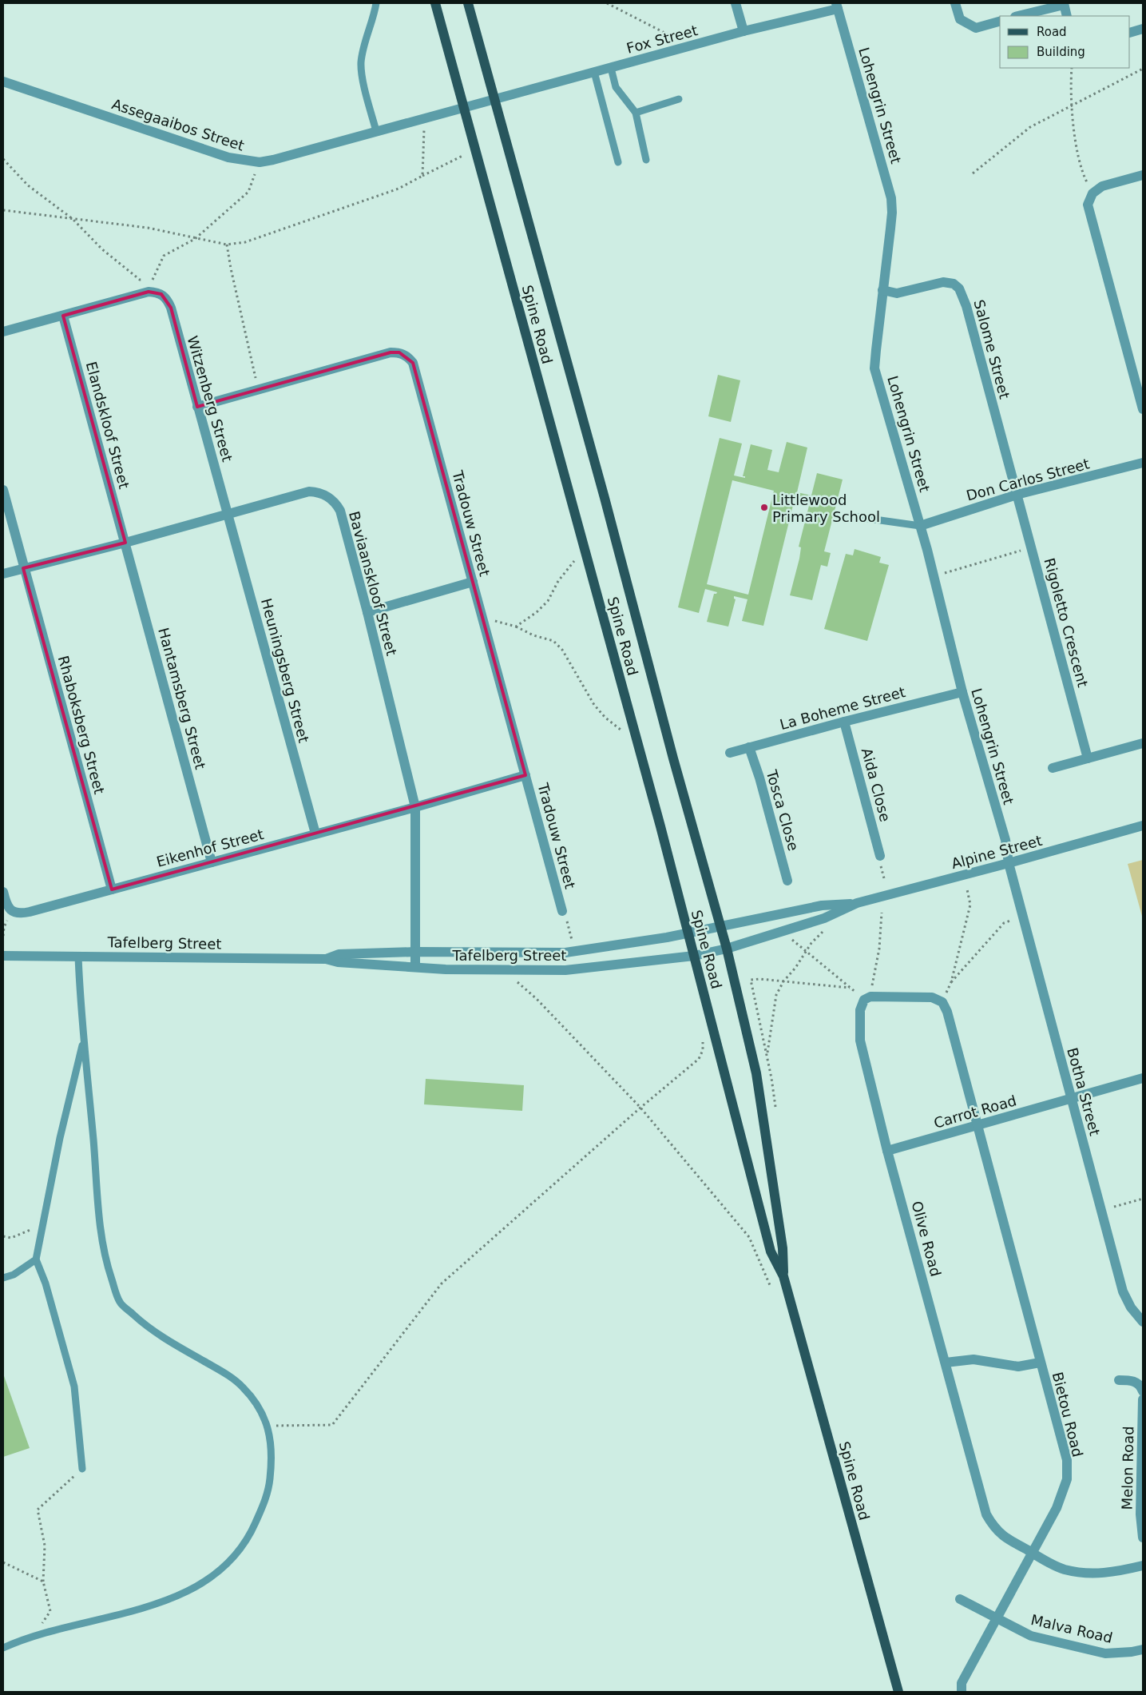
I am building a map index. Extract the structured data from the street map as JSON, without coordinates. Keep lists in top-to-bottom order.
{
  "streets": {
    "main road": ["Spine Road"],
    "street": [
      "Fox Street",
      "Lohengrin Street",
      "Assegaaibos Street",
      "Salome Street",
      "Witzenberg Street",
      "Elandskloof Street",
      "Don Carlos Street",
      "Tradouw Street",
      "Baviaanskloof Street",
      "Rigoletto Crescent",
      "Heuningsberg Street",
      "Hantamsberg Street",
      "La Boheme Street",
      "Rhaboksberg Street",
      "Aida Close",
      "Tosca Close",
      "Eikenhof Street",
      "Alpine Street",
      "Tafelberg Street",
      "Botha Street",
      "Carrot Road",
      "Olive Road",
      "Bietou Road",
      "Melon Road",
      "Malva Road"
    ]
  },
  "crossings": [
    ["Fox Street", "Lohengrin Street"],
    ["Fox Street", "Assegaaibos Street"],
    ["Fox Street", "Spine Road"],
    ["Lohengrin Street", "Salome Street"],
    ["Lohengrin Street", "Don Carlos Street"],
    ["Lohengrin Street", "La Boheme Street"],
    ["Lohengrin Street", "Alpine Street"],
    ["Lohengrin Street", "Botha Street"],
    ["Assegaaibos Street", "Spine Road"],
    ["Spine Road", "Alpine Street"],
    ["Spine Road", "Tafelberg Street"],
    ["Salome Street", "Don Carlos Street"],
    ["Salome Street", "Rigoletto Crescent"],
    ["Witzenberg Street", "Tradouw Street"],
    ["Witzenberg Street", "Baviaanskloof Street"],
    ["Witzenberg Street", "Heuningsberg Street"],
    ["Elandskloof Street", "Baviaanskloof Street"],
    ["Elandskloof Street", "Hantamsberg Street"],
    ["Don Carlos Street", "Rigoletto Crescent"],
    ["Tradouw Street", "Eikenhof Street"],
    ["Baviaanskloof Street", "Heuningsberg Street"],
    ["Baviaanskloof Street", "Hantamsberg Street"],
    ["Baviaanskloof Street", "Rhaboksberg Street"],
    ["Baviaanskloof Street", "Eikenhof Street"],
    ["Baviaanskloof Street", "Tafelberg Street"],
    ["Heuningsberg Street", "Eikenhof Street"],
    ["Hantamsberg Street", "Eikenhof Street"],
    ["La Boheme Street", "Aida Close"],
    ["La Boheme Street", "Tosca Close"],
    ["Rhaboksberg Street", "Eikenhof Street"],
    ["Alpine Street", "Tafelberg Street"],
    ["Alpine Street", "Botha Street"],
    ["Botha Street", "Carrot Road"],
    ["Carrot Road", "Olive Road"],
    ["Carrot Road", "Bietou Road"],
    ["Olive Road", "Bietou Road"],
    ["Bietou Road", "Malva Road"]
  ],
  "places": ["Littlewood Primary School"],
  "legend": ["Road", "Building"]
}
